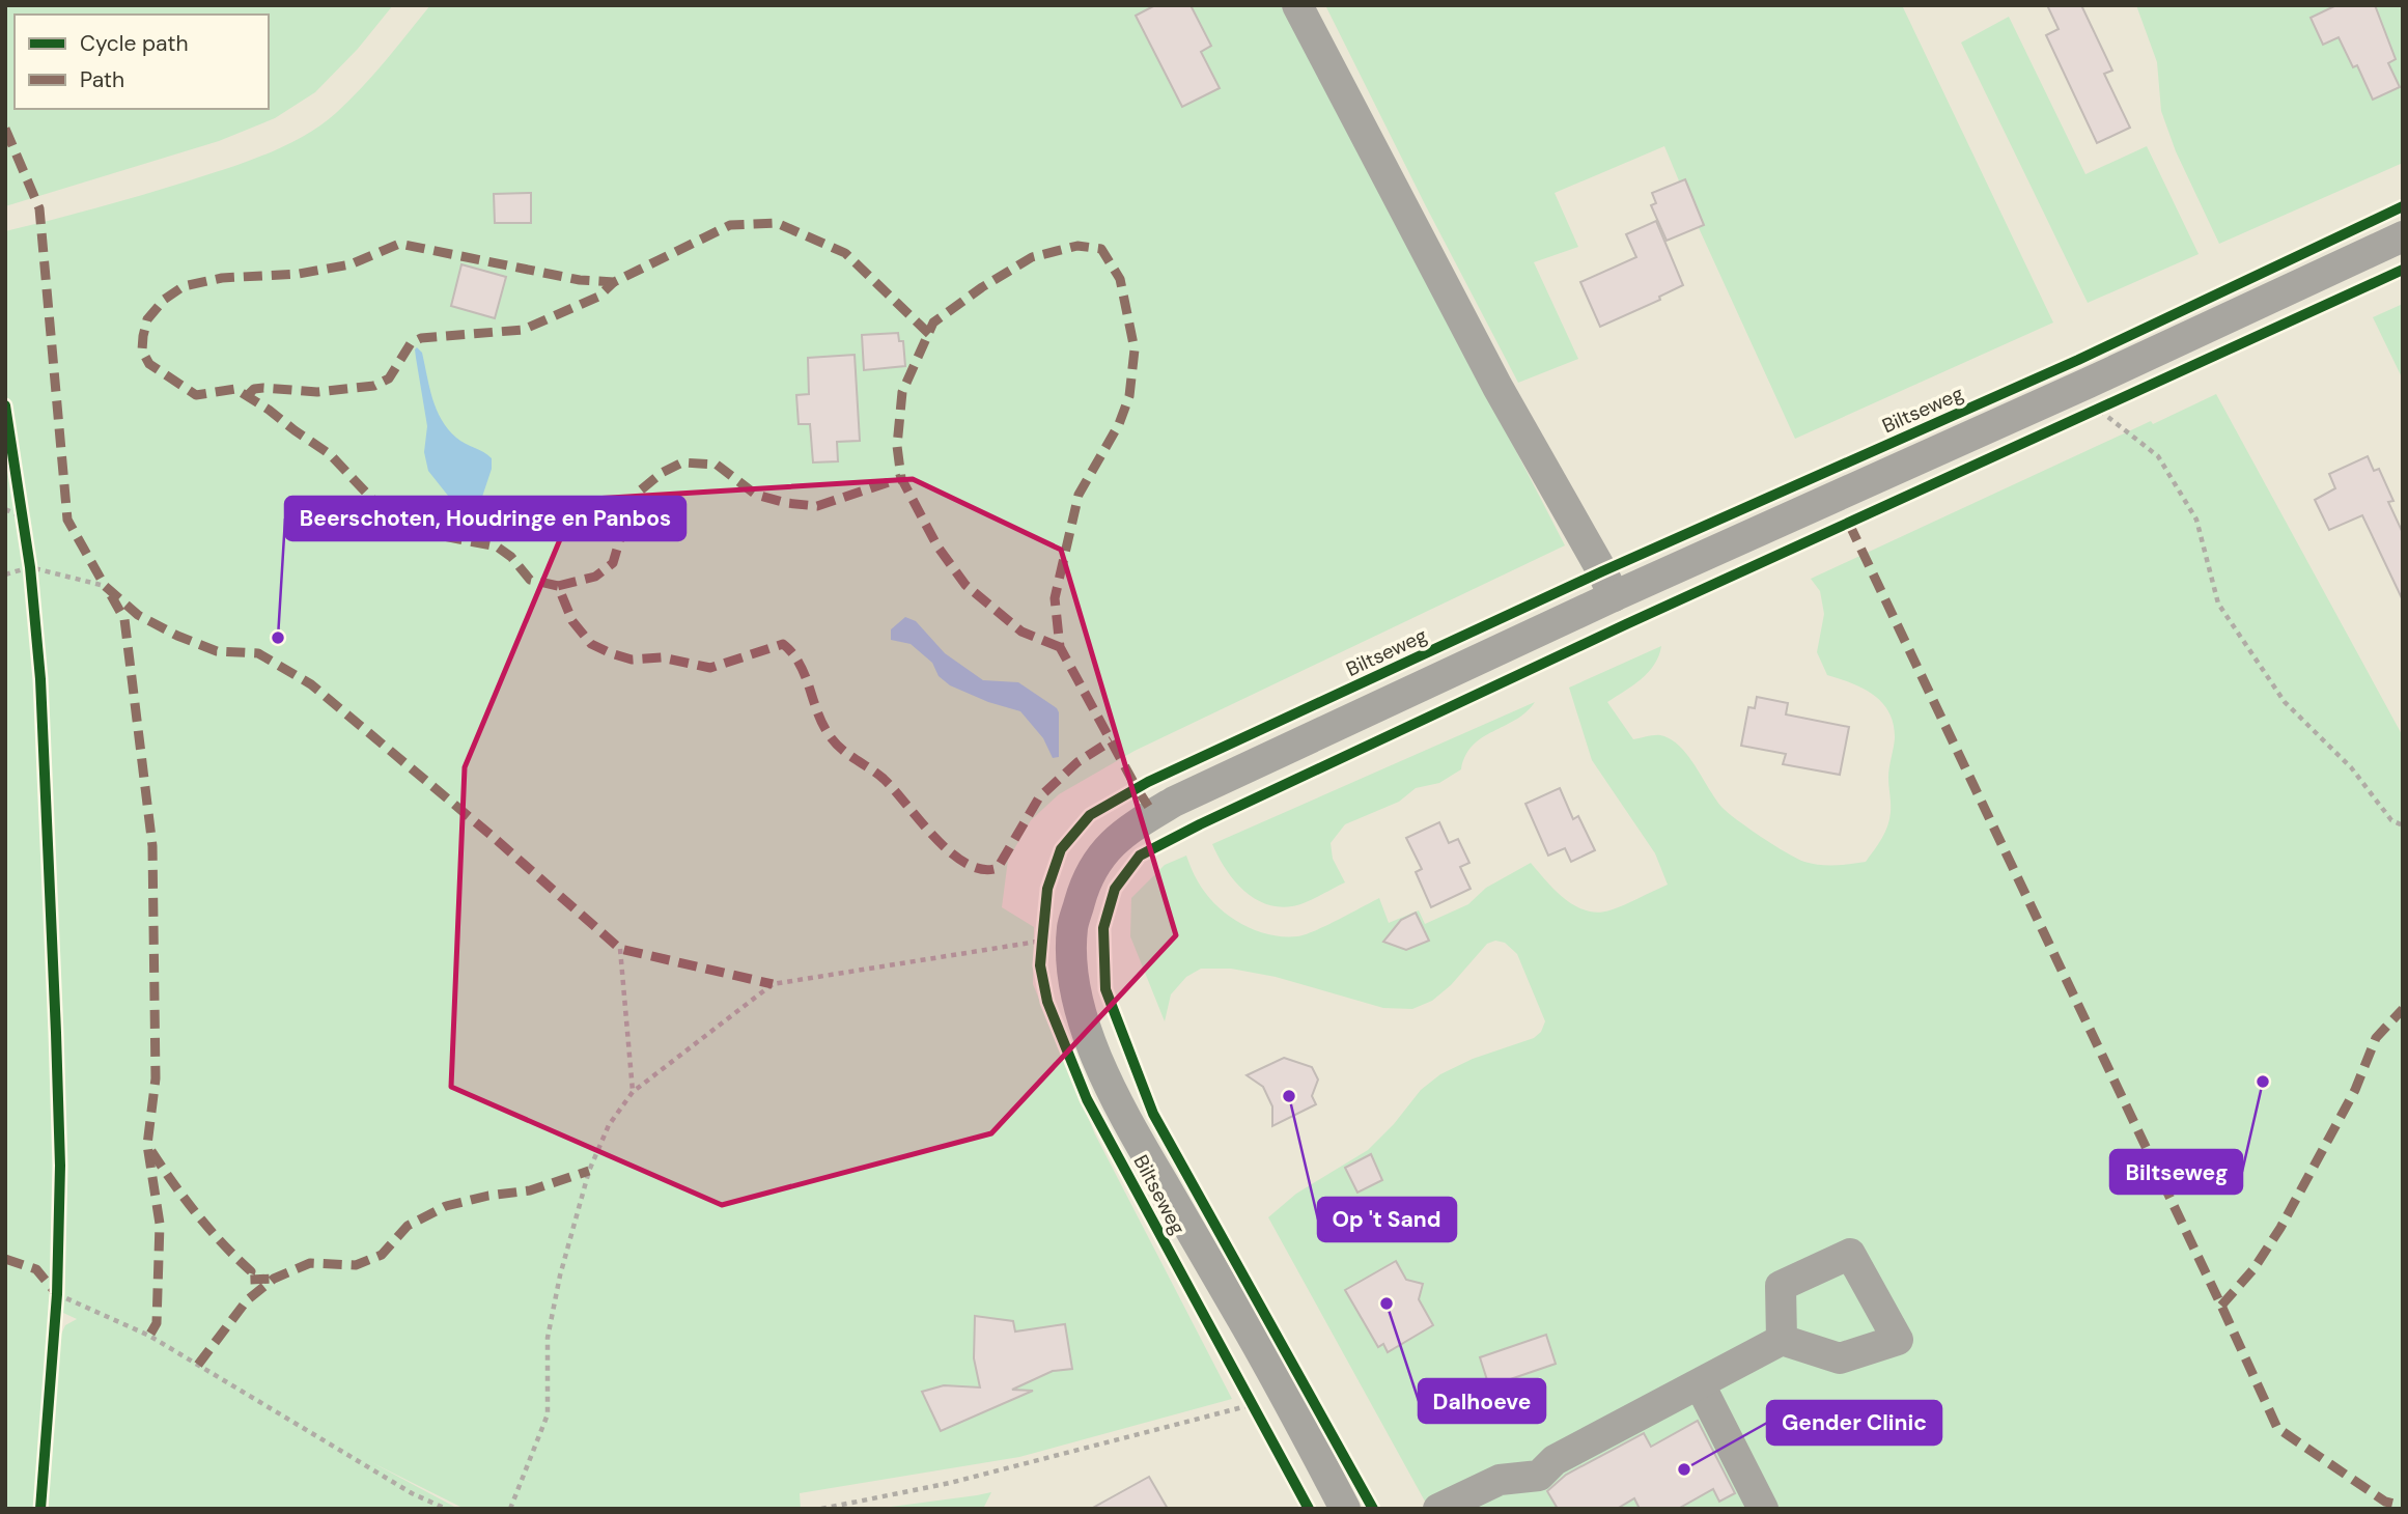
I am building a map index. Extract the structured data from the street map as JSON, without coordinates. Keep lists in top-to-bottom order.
{
  "streets": {
    "street": ["Biltseweg"]
  },
  "places": [
    "Beerschoten, Houdringe en Panbos",
    "Biltseweg",
    "Op 't Sand",
    "Dalhoeve",
    "Gender Clinic"
  ],
  "legend": ["Cycle path", "Path"]
}
